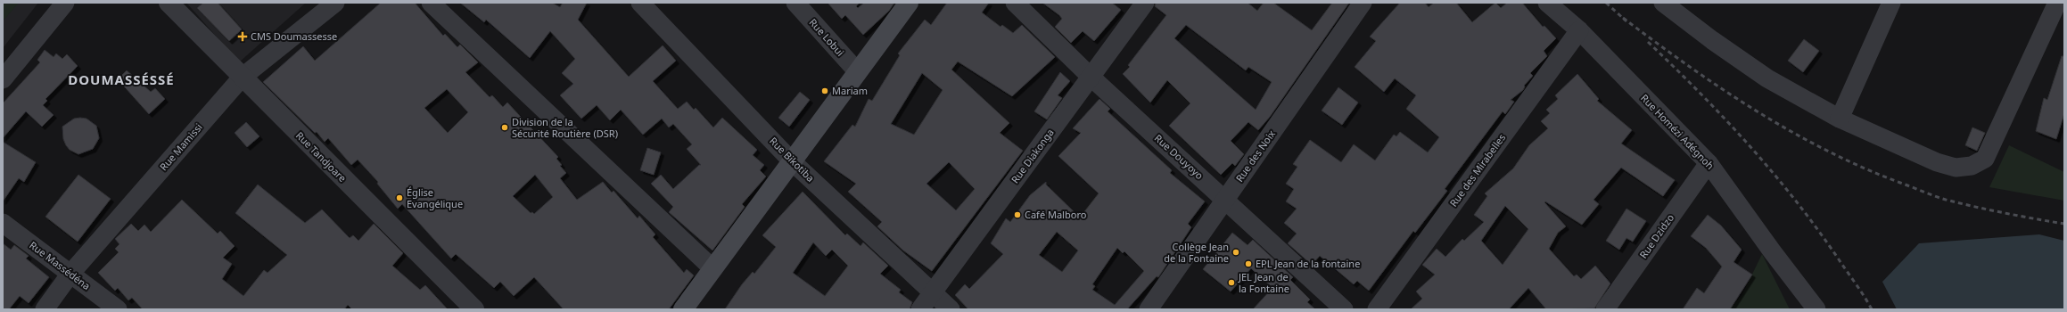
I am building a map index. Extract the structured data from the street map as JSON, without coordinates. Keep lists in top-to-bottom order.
{
  "streets": {
    "street": [
      "Rue Lobui",
      "Rue Homézi Adégnoh",
      "Rue Mamissi",
      "Rue Diakonga",
      "Rue des Noix",
      "Rue Tandjoare",
      "Rue Douyoyo",
      "Rue Bikotiba",
      "Rue des Mirabelles",
      "Rue Dzidzo",
      "Rue Massédéna"
    ]
  },
  "crossings": [
    ["Rue Homézi Adégnoh", "Rue des Mirabelles"],
    ["Rue Homézi Adégnoh", "Rue Dzidzo"],
    ["Rue Mamissi", "Rue Tandjoare"],
    ["Rue Mamissi", "Rue Massédéna"],
    ["Rue Diakonga", "Rue Douyoyo"],
    ["Rue Diakonga", "Rue Bikotiba"],
    ["Rue des Noix", "Rue Douyoyo"]
  ],
  "districts": ["DOUMASSÉSSÉ"],
  "places": {
    "health": ["CMS Doumassesse"],
    "other": [
      "Mariam",
      "Division de la Sécurité Routière (DSR)",
      "Église Evangélique",
      "Café Malboro",
      "Collège Jean de la Fontaine",
      "EPL Jean de la fontaine",
      "JEL Jean de la Fontaine"
    ]
  }
}
